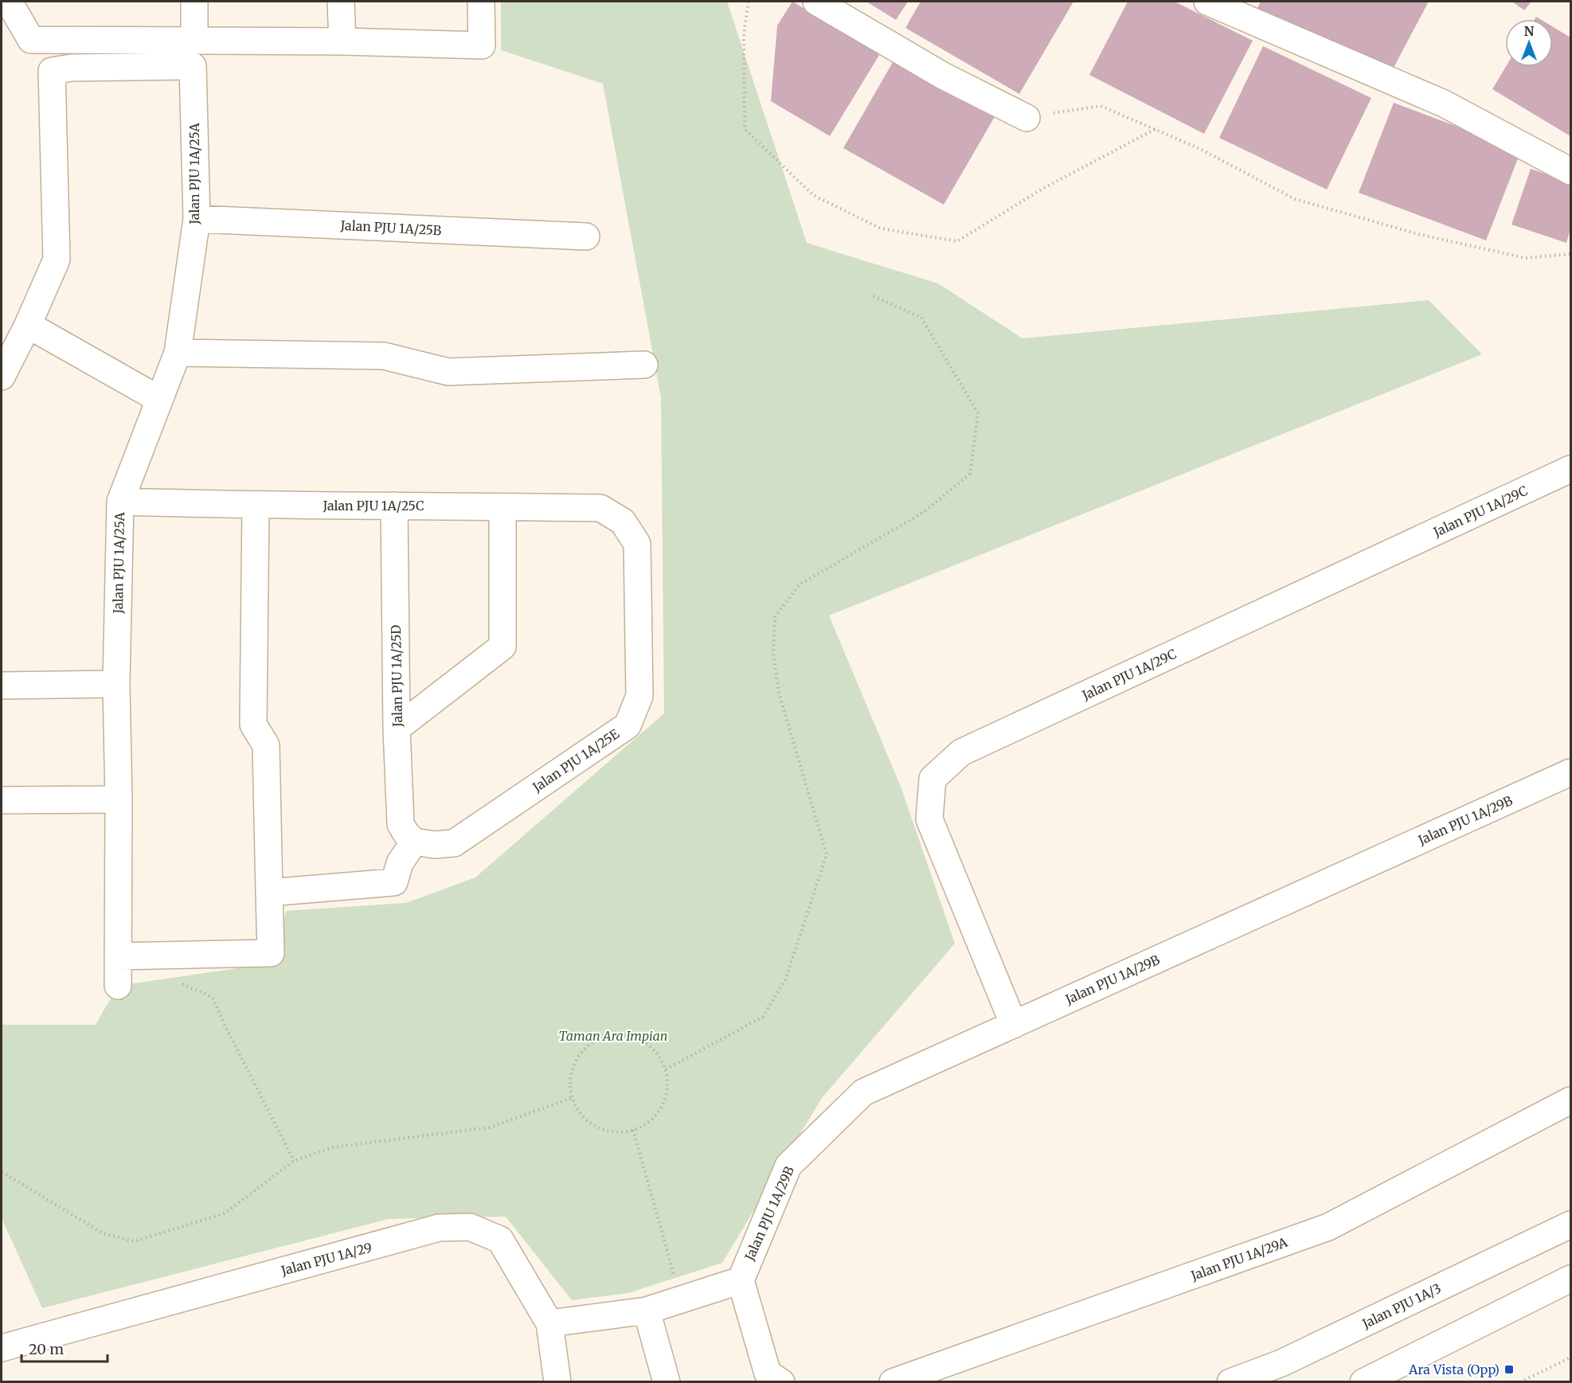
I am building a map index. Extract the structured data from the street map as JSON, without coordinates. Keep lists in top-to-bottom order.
{
  "streets": {
    "street": [
      "Jalan PJU 1A/25A",
      "Jalan PJU 1A/25B",
      "Jalan PJU 1A/25C",
      "Jalan PJU 1A/29C",
      "Jalan PJU 1A/25D",
      "Jalan PJU 1A/25E",
      "Jalan PJU 1A/29B",
      "Jalan PJU 1A/29",
      "Jalan PJU 1A/29A",
      "Jalan PJU 1A/3"
    ]
  },
  "crossings": [
    ["Jalan PJU 1A/25A", "Jalan PJU 1A/25B"],
    ["Jalan PJU 1A/25A", "Jalan PJU 1A/25C"],
    ["Jalan PJU 1A/25C", "Jalan PJU 1A/25D"],
    ["Jalan PJU 1A/25C", "Jalan PJU 1A/25E"],
    ["Jalan PJU 1A/29C", "Jalan PJU 1A/29B"],
    ["Jalan PJU 1A/25D", "Jalan PJU 1A/25E"]
  ],
  "parks": ["Taman Ara Impian"],
  "places": {
    "transit": ["Ara Vista (Opp)"]
  },
  "scale_bar": "20 m",
  "north": "top"
}
